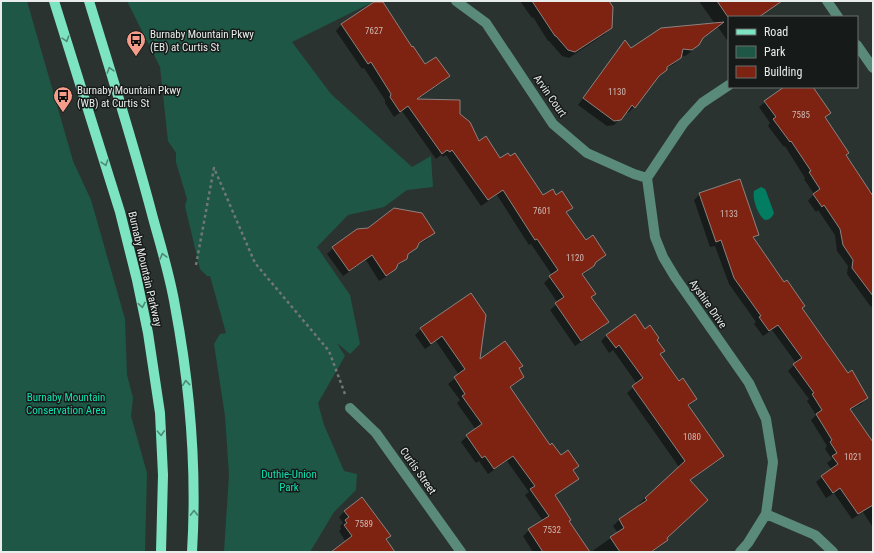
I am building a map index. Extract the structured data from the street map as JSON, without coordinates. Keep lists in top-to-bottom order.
{
  "streets": {
    "main road": ["Burnaby Mountain Parkway"],
    "street": ["Arvin Court", "Ayshire Drive", "Curtis Street"]
  },
  "crossings": [
    ["Arvin Court", "Ayshire Drive"]
  ],
  "parks": ["Burnaby Mountain Conservation Area", "Duthie-Union Park"],
  "places": {
    "bus stop": ["Burnaby Mountain Pkwy (EB) at Curtis St", "Burnaby Mountain Pkwy (WB) at Curtis St"]
  },
  "house_numbers": [
    "7627",
    "1130",
    "7585",
    "7601",
    "1133",
    "1120",
    "1080",
    "1021",
    "7589",
    "7532"
  ],
  "legend": ["Road", "Park", "Building"]
}
